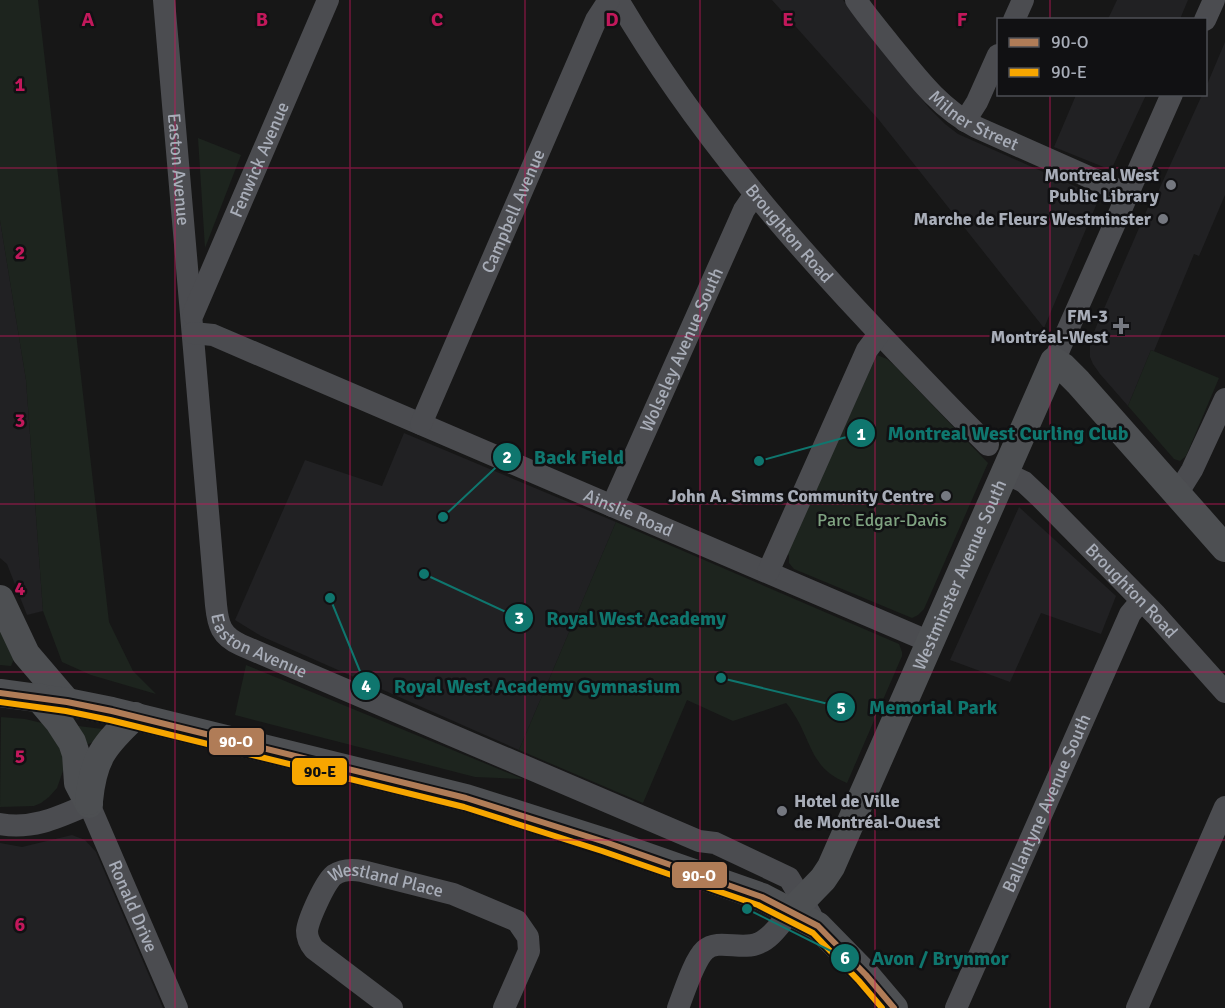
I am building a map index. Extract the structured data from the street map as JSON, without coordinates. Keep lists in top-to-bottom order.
{
  "streets": {
    "main road": ["Westminster Avenue South"],
    "street": [
      "Milner Street",
      "Fenwick Avenue",
      "Easton Avenue",
      "Campbell Avenue",
      "Broughton Road",
      "Wolseley Avenue South",
      "Ainslie Road",
      "Ballantyne Avenue South",
      "Westland Place",
      "Ronald Drive"
    ]
  },
  "crossings": [
    ["Fenwick Avenue", "Easton Avenue"],
    ["Fenwick Avenue", "Ainslie Road"],
    ["Easton Avenue", "Ainslie Road"],
    ["Easton Avenue", "Westminster Avenue South"],
    ["Campbell Avenue", "Ainslie Road"],
    ["Broughton Road", "Wolseley Avenue South"],
    ["Broughton Road", "Westminster Avenue South"],
    ["Broughton Road", "Ballantyne Avenue South"],
    ["Wolseley Avenue South", "Ainslie Road"],
    ["Ainslie Road", "Westminster Avenue South"]
  ],
  "parks": ["Parc Edgar-Davis"],
  "places": {
    "other": [
      "Montreal West Public Library",
      "Marche de Fleurs Westminster",
      "Montreal West Curling Club",
      "John A. Simms Community Centre",
      "Back Field",
      "Royal West Academy",
      "Royal West Academy Gymnasium",
      "Memorial Park",
      "Hotel de Ville de Montréal-Ouest",
      "Avon / Brynmor"
    ],
    "health": ["FM-3 Montréal-West"]
  },
  "lines": ["transit line 90-O", "transit line 90-E"],
  "legend": ["90-O", "90-E"],
  "grid": {
    "columns": [
      "A",
      "B",
      "C",
      "D",
      "E",
      "F"
    ],
    "rows": [
      "1",
      "2",
      "3",
      "4",
      "5",
      "6"
    ]
  }
}
